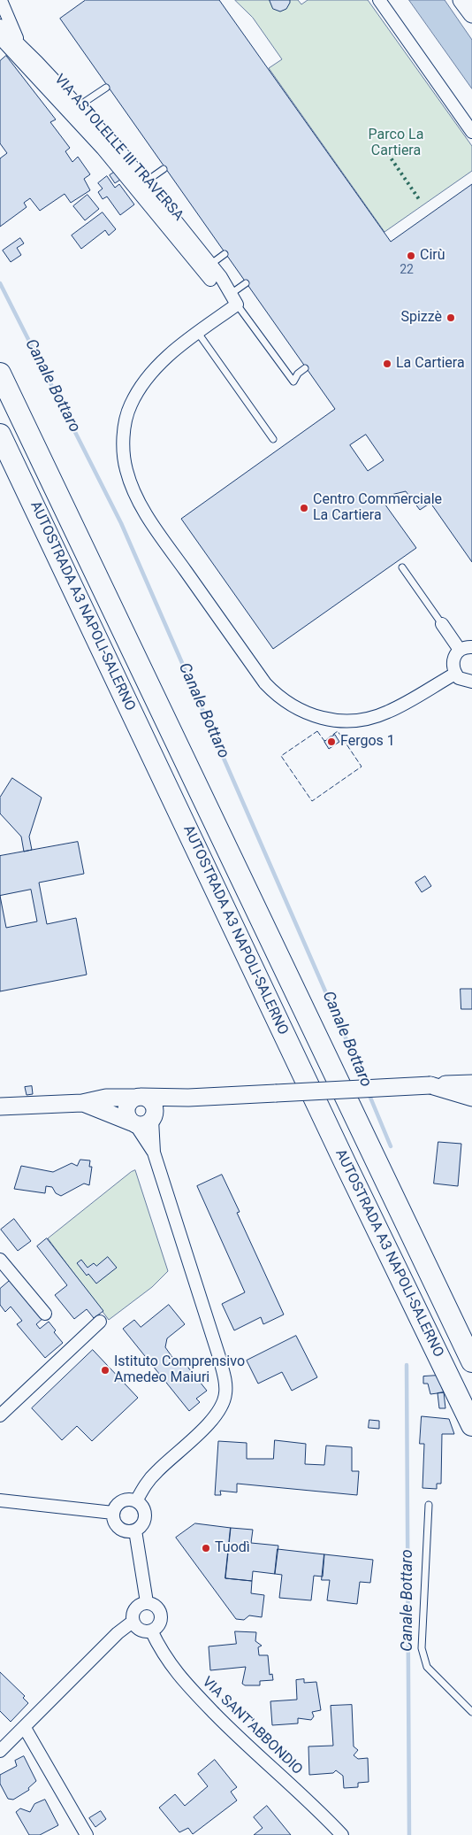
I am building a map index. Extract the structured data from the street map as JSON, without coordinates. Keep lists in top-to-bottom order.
{
  "streets": {
    "highway": ["AUTOSTRADA A3 NAPOLI-SALERNO"],
    "street": ["VIA ASTOLELLE III TRAVERSA", "VIA SANT'ABBONDIO"]
  },
  "water": ["Canale Bottaro"],
  "parks": ["Parco La Cartiera"],
  "places": [
    "Cirù",
    "Spizzè",
    "La Cartiera",
    "Centro Commerciale La Cartiera",
    "Fergos 1",
    "Istituto Comprensivo Amedeo Maiuri",
    "Tuodì"
  ],
  "house_numbers": ["22"]
}
